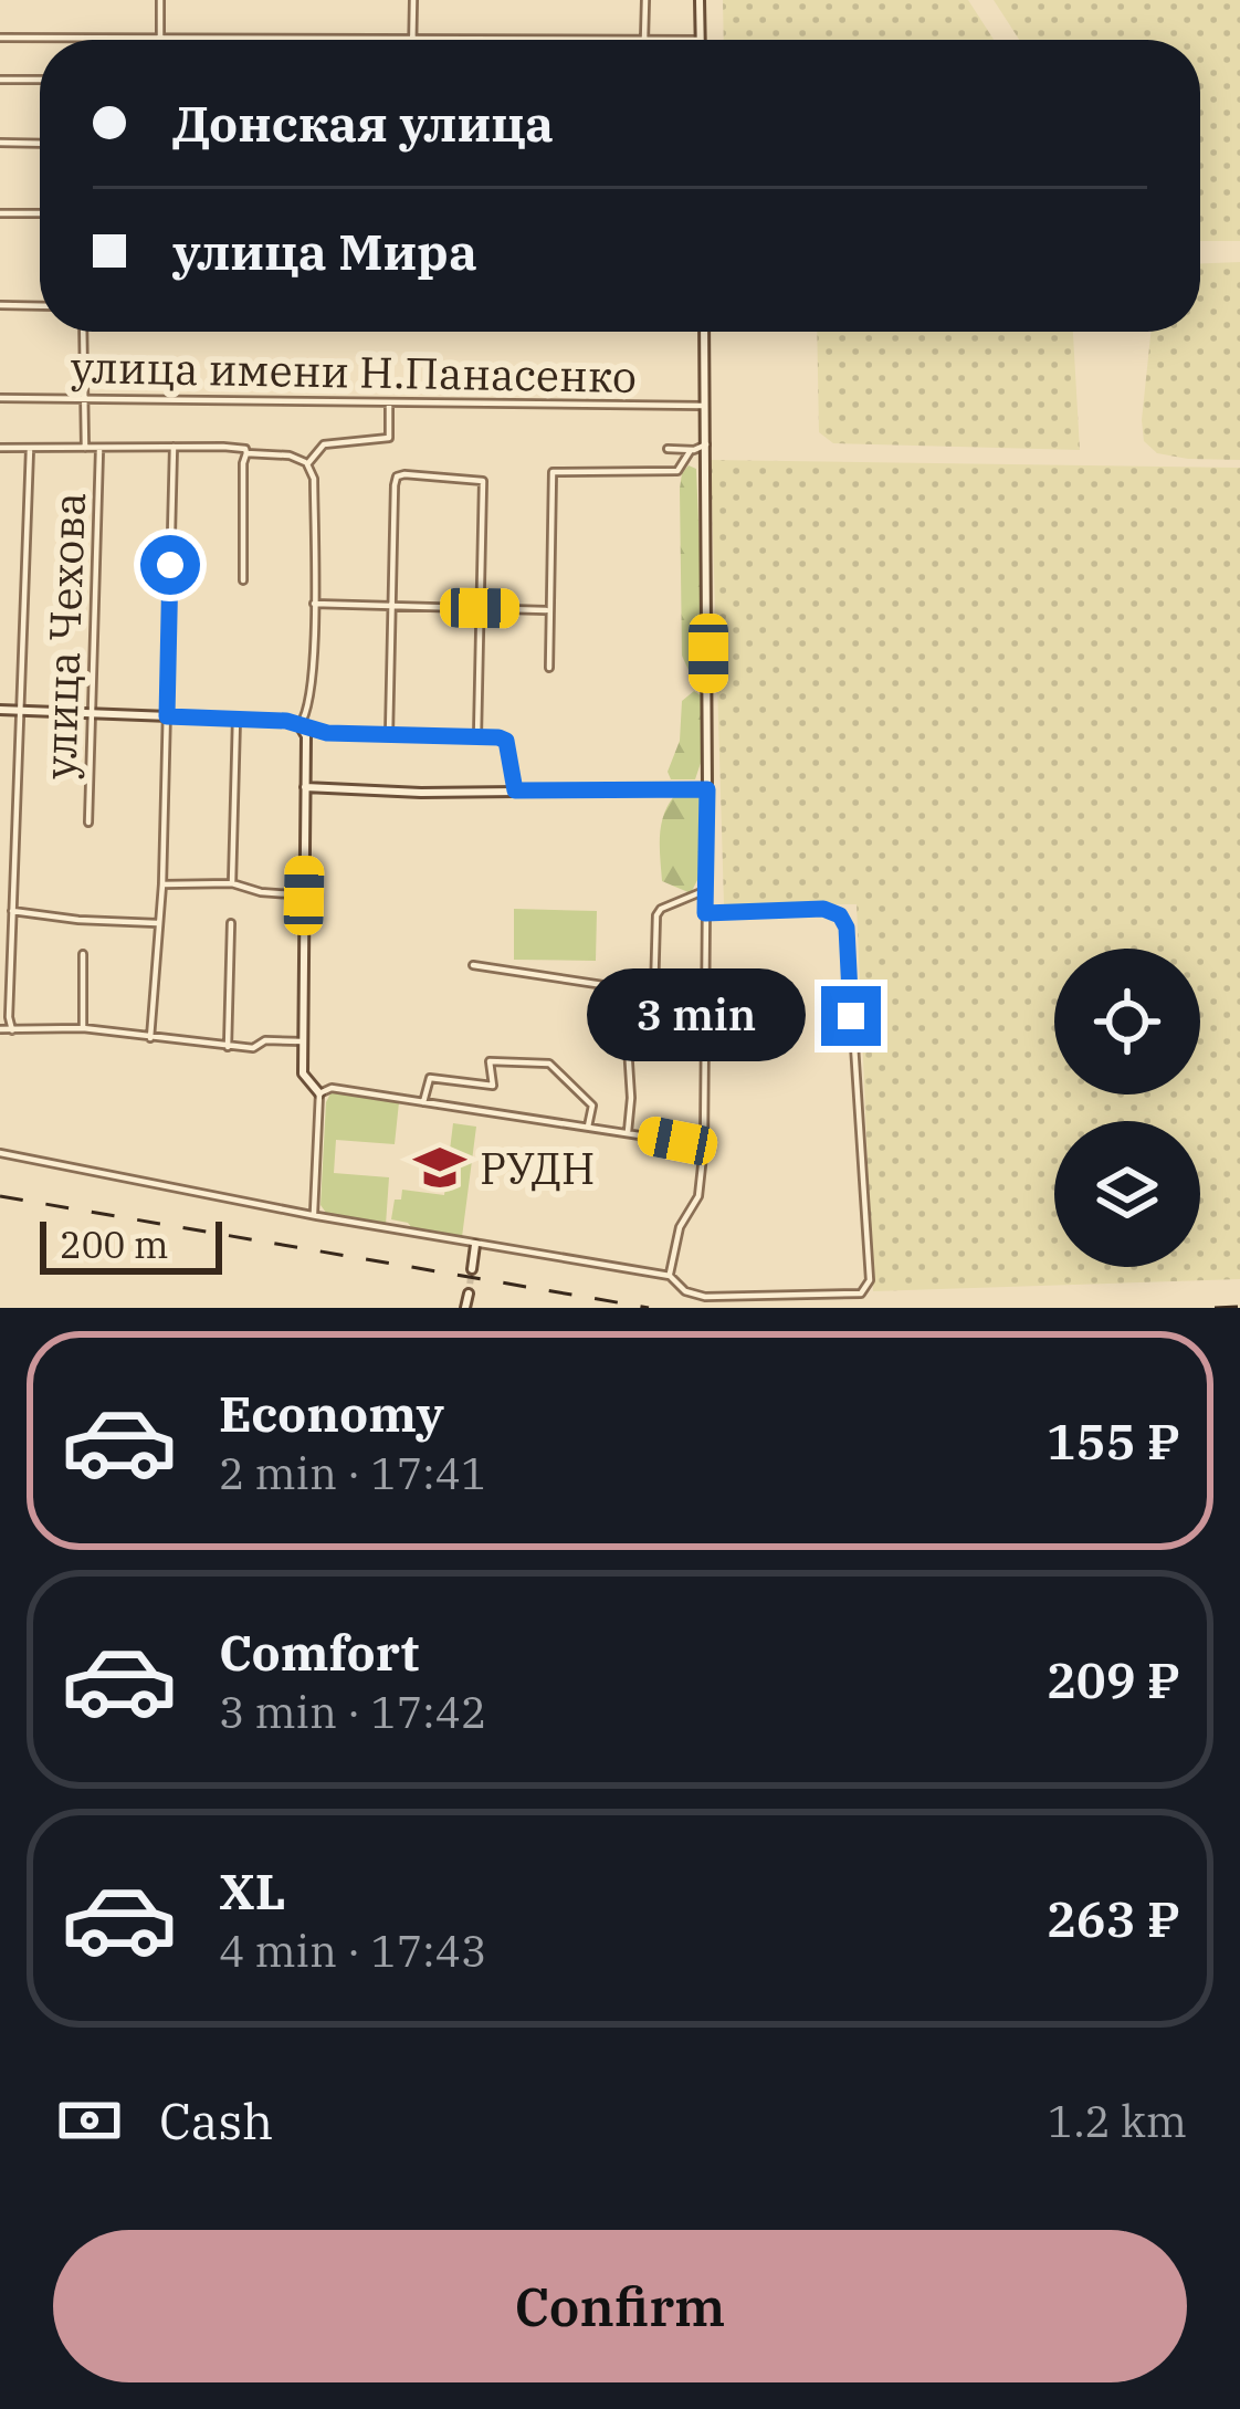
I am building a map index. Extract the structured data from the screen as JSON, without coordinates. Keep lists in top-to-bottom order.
{
  "streets": {
    "street": ["улица имени Н.Панасенко", "улица Чехова"]
  },
  "places": {
    "school or university": ["РУДН"]
  },
  "scale_bar": "200 m",
  "page": {
    "banner": ["Донская улица", "улица Мира"],
    "bubble": "3 min",
    "scale": "200 m",
    "list": [
      {
        "name": "Economy",
        "note": "2 min · 17:41",
        "value": "155 ₽"
      },
      {
        "name": "Comfort",
        "note": "3 min · 17:42",
        "value": "209 ₽"
      },
      {
        "name": "XL",
        "note": "4 min · 17:43",
        "value": "263 ₽"
      }
    ],
    "pay": ["Cash", "1.2 km"],
    "buttons": "Confirm"
  }
}
